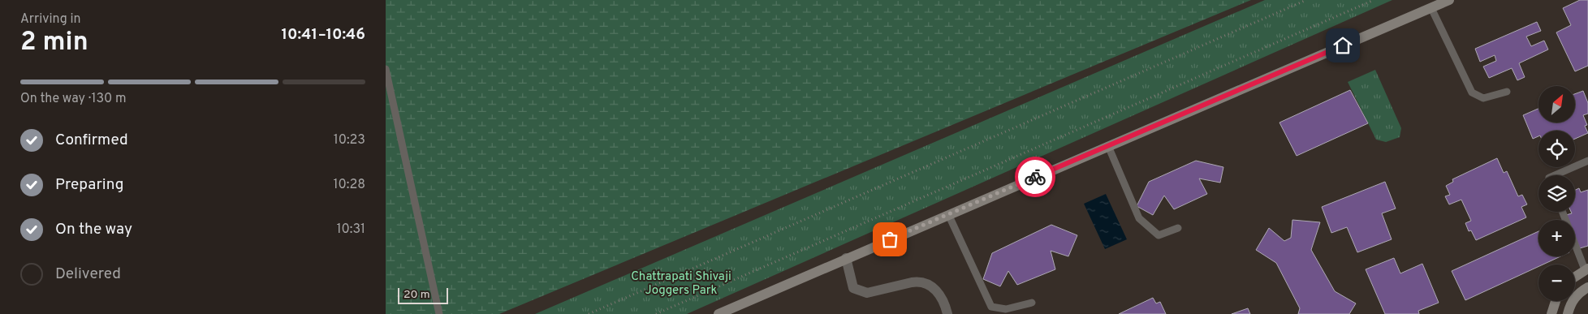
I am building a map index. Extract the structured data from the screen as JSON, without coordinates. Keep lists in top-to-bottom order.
{
  "parks": ["Chattrapati Shivaji Joggers Park"],
  "scale_bar": "20 m",
  "north": "top right",
  "page": {
    "heading": ["2 min", "Arriving in", "10:41–10:46"],
    "bar": "On the way · 130 m",
    "map_buttons": ["+", "−"],
    "list": [
      ["Confirmed", "10:23"],
      ["Preparing", "10:28"],
      ["On the way", "10:31"],
      "Delivered"
    ],
    "scale": "20 m"
  }
}
